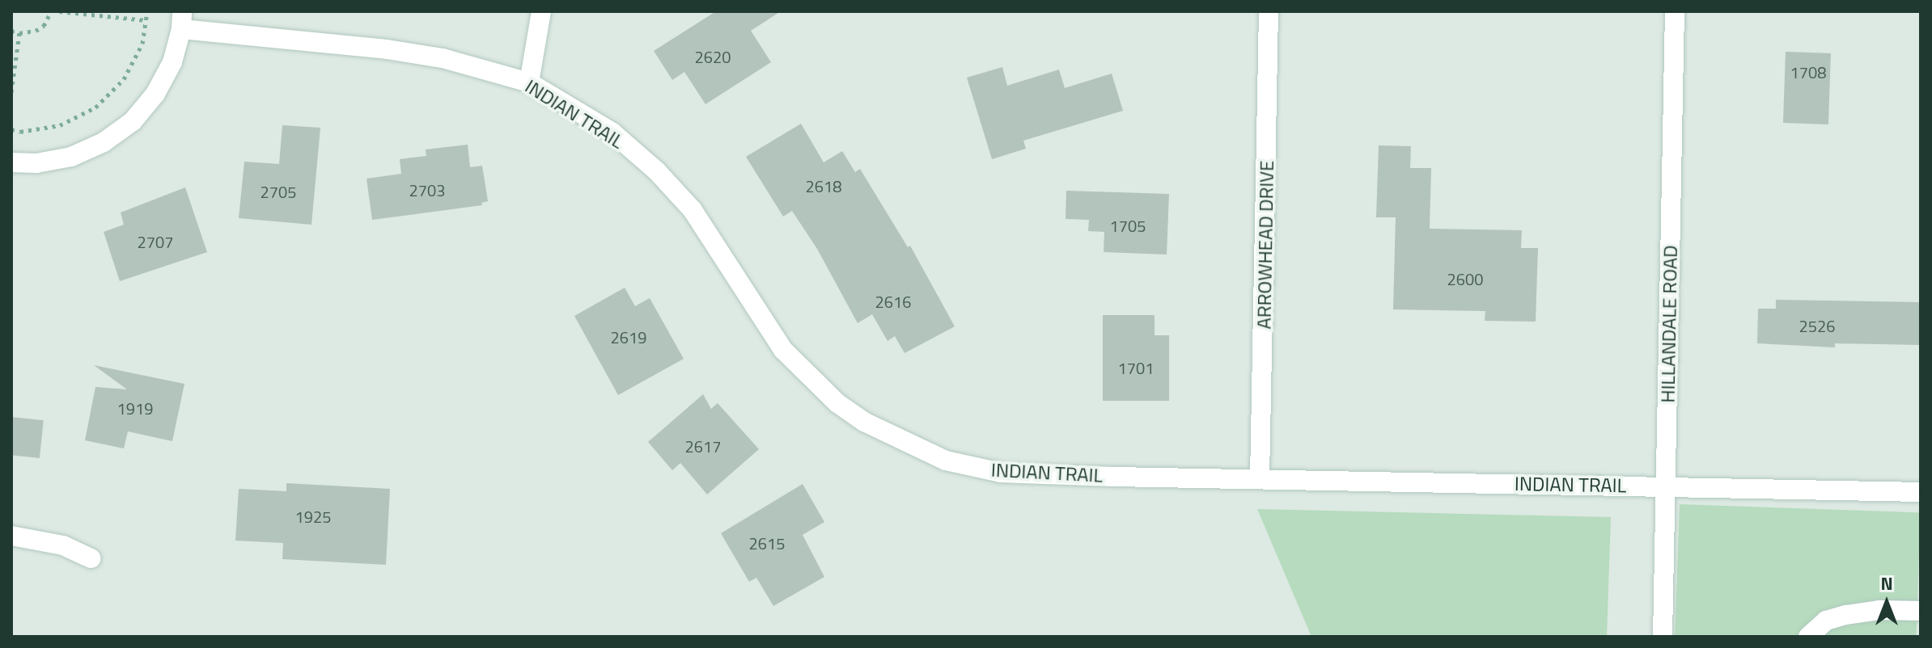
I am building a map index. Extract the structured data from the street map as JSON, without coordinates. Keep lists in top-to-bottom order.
{
  "streets": {
    "street": ["INDIAN TRAIL", "ARROWHEAD DRIVE", "HILLANDALE ROAD"]
  },
  "crossings": [
    ["INDIAN TRAIL", "ARROWHEAD DRIVE"],
    ["INDIAN TRAIL", "HILLANDALE ROAD"]
  ],
  "house_numbers": [
    "2620",
    "1708",
    "2618",
    "2703",
    "2705",
    "1705",
    "2707",
    "2600",
    "2616",
    "2526",
    "2619",
    "1701",
    "1919",
    "2617",
    "1925",
    "2615"
  ],
  "north": "top"
}
